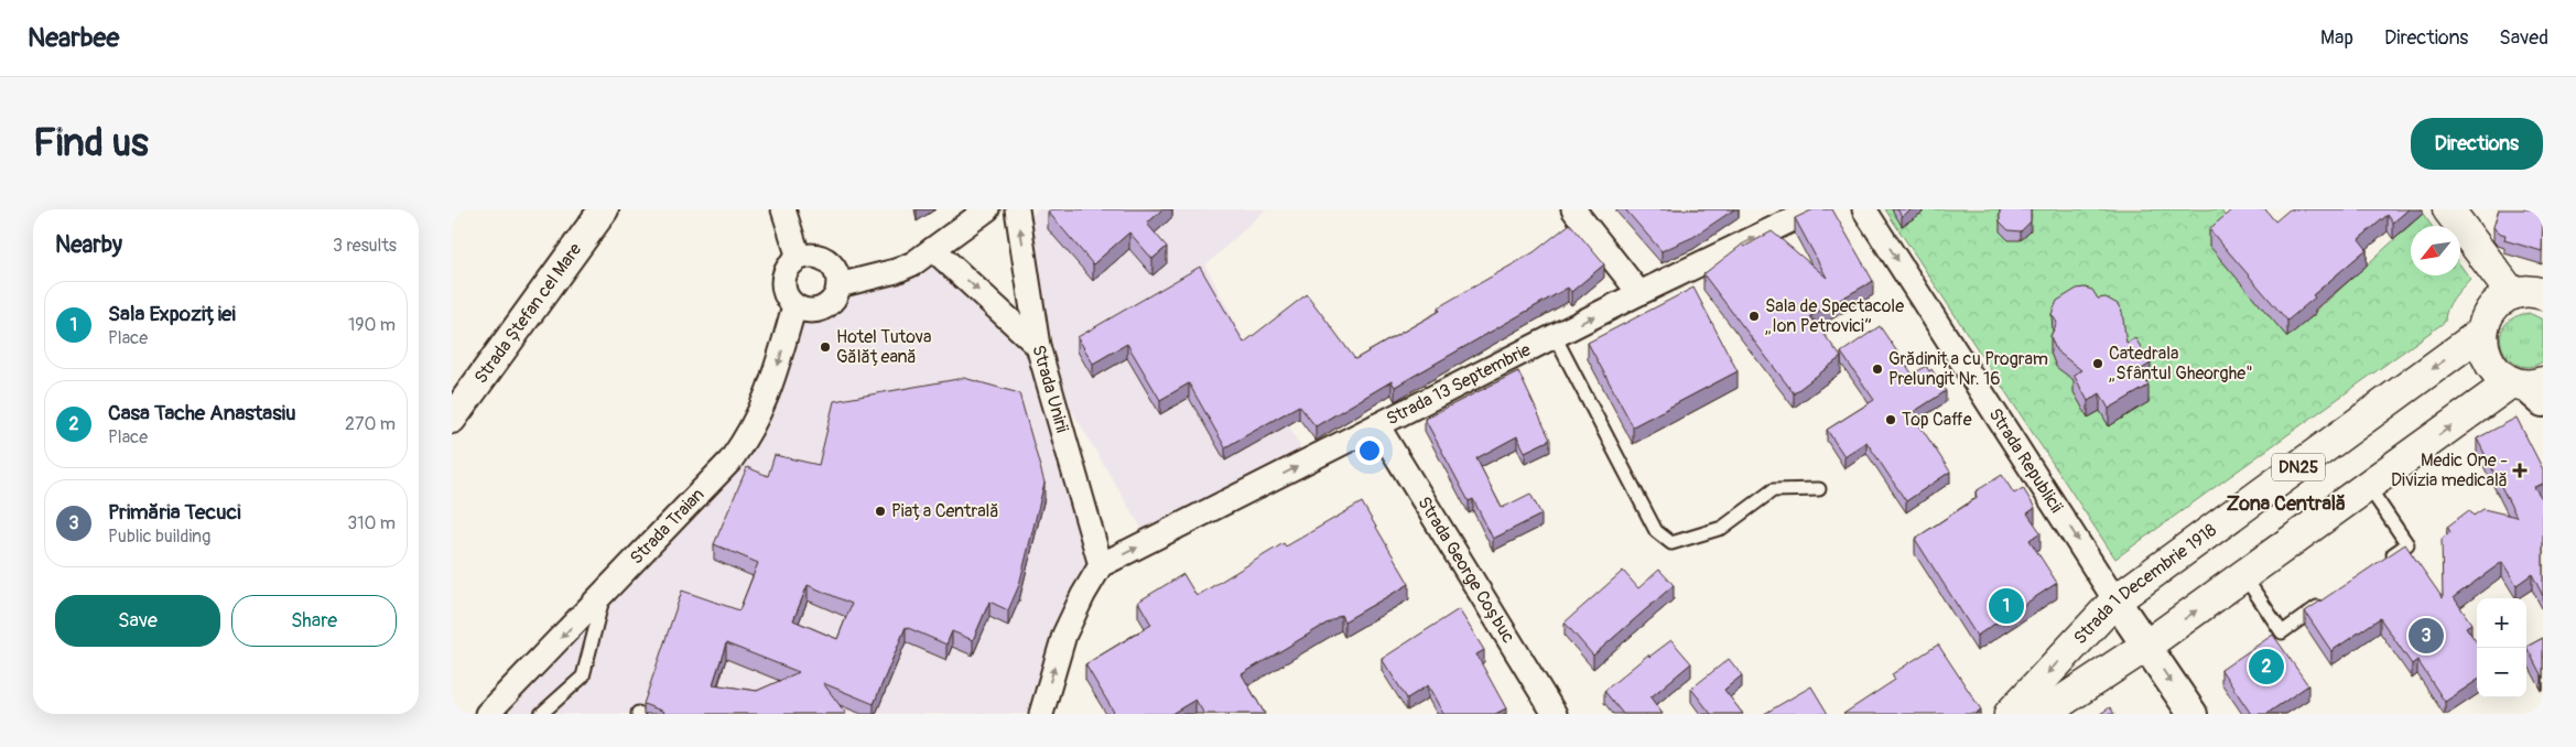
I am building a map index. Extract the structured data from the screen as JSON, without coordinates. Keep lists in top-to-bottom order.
{
  "streets": {
    "main road": ["DN25", "Strada 1 Decembrie 1918"],
    "street": [
      "Strada Ștefan cel Mare",
      "Strada 13 Septembrie",
      "Strada Unirii",
      "Strada Republicii",
      "Strada Traian",
      "Strada George Coșbuc"
    ]
  },
  "crossings": [
    ["Strada 13 Septembrie", "Strada Unirii"],
    ["Strada 13 Septembrie", "Strada George Coșbuc"],
    ["Strada Republicii", "Strada 1 Decembrie 1918"],
    ["DN25", "Strada 1 Decembrie 1918"]
  ],
  "one_way": [
    "Strada 13 Septembrie",
    "Strada Unirii",
    "Strada Republicii",
    "Strada Traian"
  ],
  "districts": ["Zona Centrală"],
  "places": {
    "other": [
      "Sala de Spectacole „Ion Petrovici”",
      "Hotel Tutova Gălățeană",
      "Catedrala „Sfântul Gheorghe\"",
      "Grădinița cu Program Prelungit Nr. 16",
      "Top Caffe",
      "Piața Centrală"
    ],
    "health": ["Medic One - Divizia medicală"]
  },
  "north": "bottom left",
  "page": {
    "header": "Nearbee",
    "nav": ["Map", "Directions", "Saved"],
    "buttons": [
      "Directions",
      ["Save", "Share"]
    ],
    "title": "Find us",
    "heading": ["Nearby", "3 results"],
    "list": [
      {
        "mark": "1",
        "name": "Sala Expoziției",
        "note": "Place",
        "value": "190 m"
      },
      {
        "mark": "2",
        "name": "Casa Tache Anastasiu",
        "note": "Place",
        "value": "270 m"
      },
      {
        "mark": "3",
        "name": "Primăria Tecuci",
        "note": "Public building",
        "value": "310 m"
      }
    ],
    "pins": ["1", "3", "2"],
    "map_buttons": ["+", "−"]
  }
}
